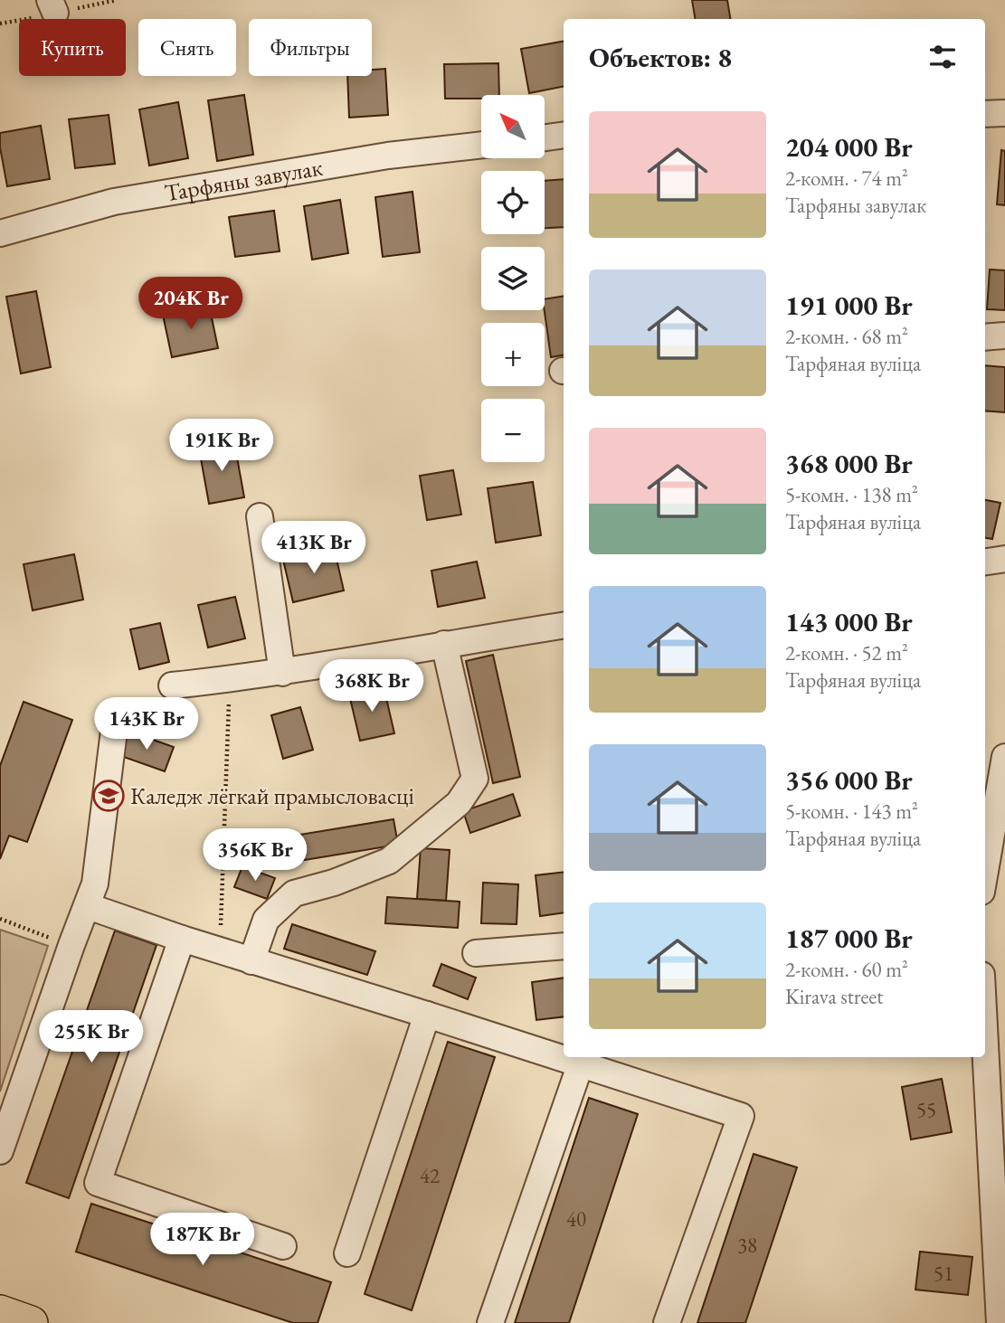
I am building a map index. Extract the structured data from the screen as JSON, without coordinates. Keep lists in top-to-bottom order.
{
  "streets": {
    "street": ["Тарфяны завулак"]
  },
  "places": {
    "school or university": ["Каледж лёгкай прамысловасці"]
  },
  "house_numbers": [
    "55",
    "42",
    "40",
    "38",
    "51"
  ],
  "north": "top left",
  "page": {
    "chip": ["Купить", "Снять", "Фильтры"],
    "heading": "Объектов: 8",
    "map_buttons": ["+", "−"],
    "list": [
      {
        "name": "204 000 Br",
        "note": "2-комн. · 74 m² · Тарфяны завулак"
      },
      {
        "name": "191 000 Br",
        "note": "2-комн. · 68 m² · Тарфяная вуліца"
      },
      {
        "name": "368 000 Br",
        "note": "5-комн. · 138 m² · Тарфяная вуліца"
      },
      {
        "name": "143 000 Br",
        "note": "2-комн. · 52 m² · Тарфяная вуліца"
      },
      {
        "name": "356 000 Br",
        "note": "5-комн. · 143 m² · Тарфяная вуліца"
      },
      {
        "name": "187 000 Br",
        "note": "2-комн. · 60 m² · Kirava street"
      }
    ],
    "price": [
      "204K Br",
      "191K Br",
      "413K Br",
      "368K Br",
      "143K Br",
      "356K Br",
      "255K Br",
      "187K Br"
    ]
  }
}
